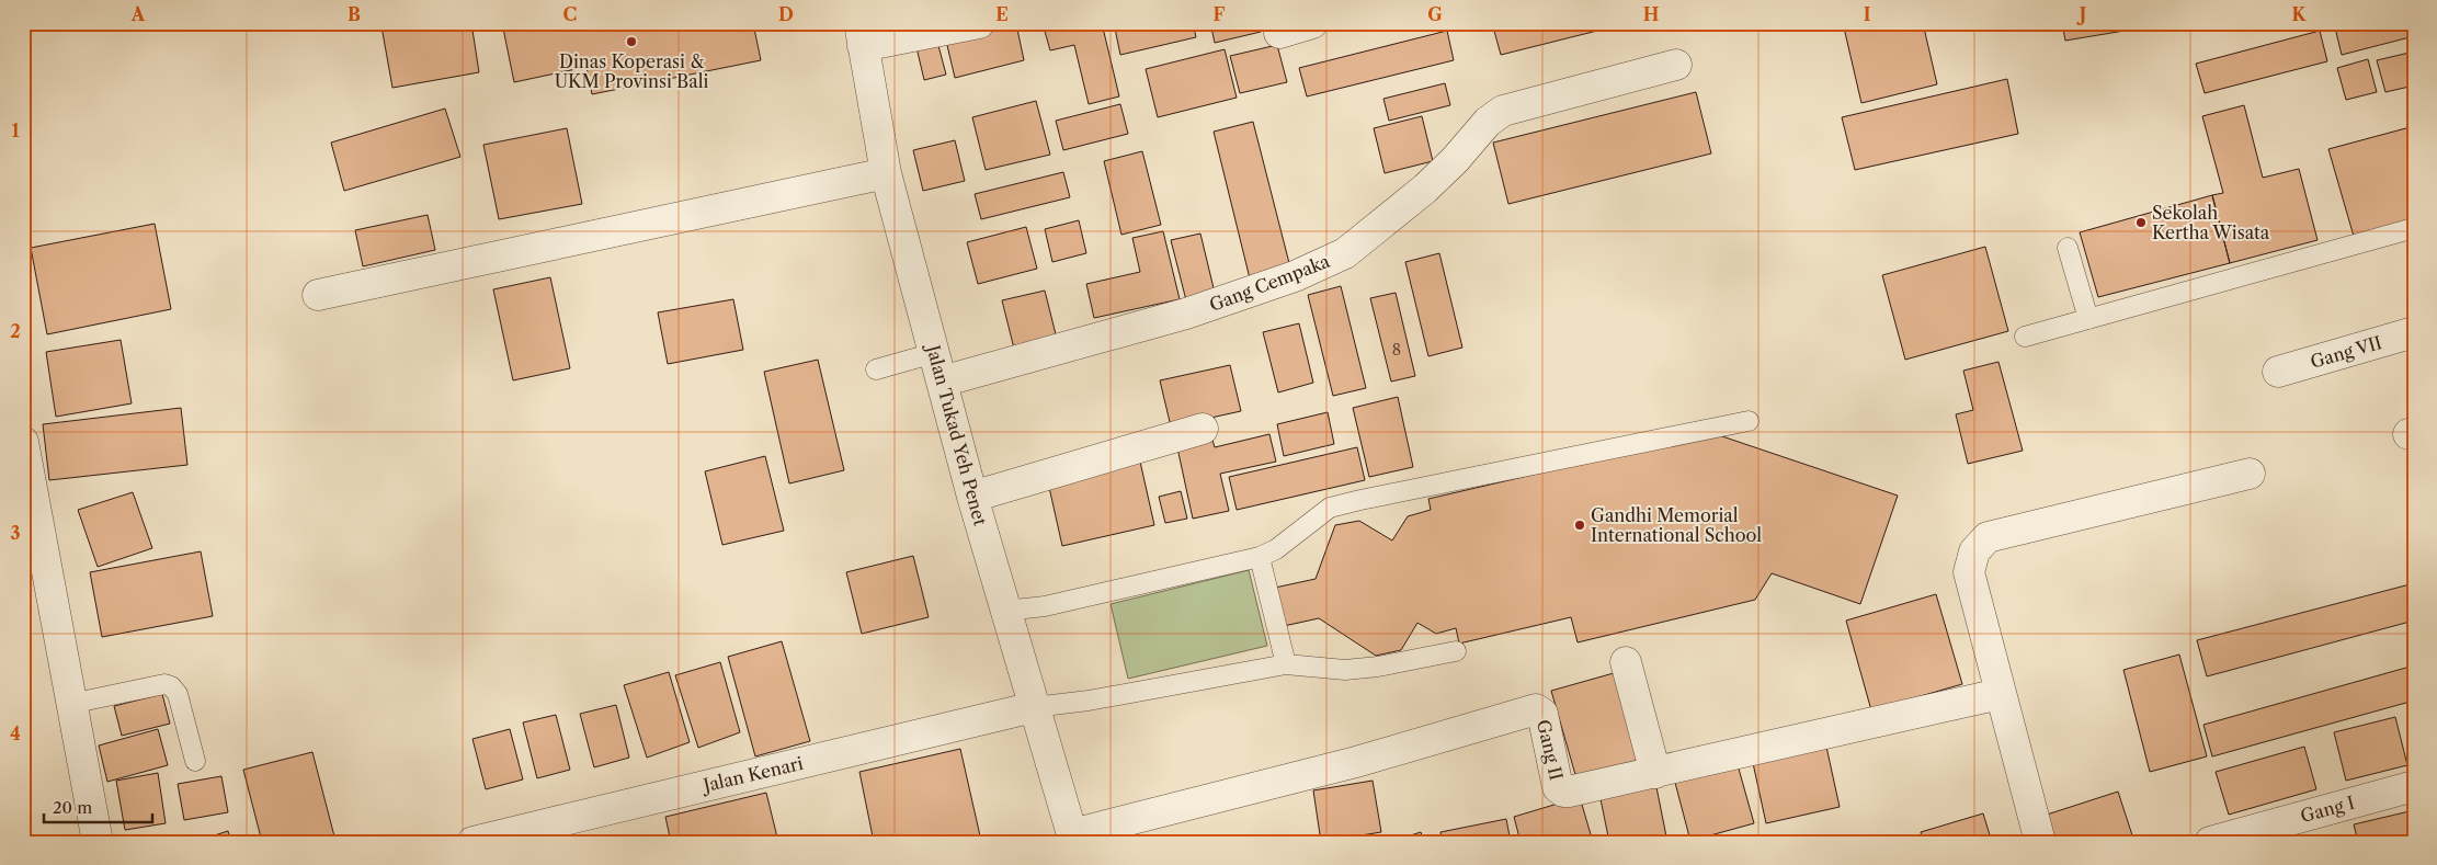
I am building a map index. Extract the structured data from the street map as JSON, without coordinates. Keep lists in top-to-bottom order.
{
  "streets": {
    "street": [
      "Gang Cempaka",
      "Gang VII",
      "Jalan Tukad Yeh Penet",
      "Gang II",
      "Jalan Kenari",
      "Gang I"
    ]
  },
  "crossings": [
    ["Gang Cempaka", "Jalan Tukad Yeh Penet"],
    ["Jalan Tukad Yeh Penet", "Gang II"],
    ["Jalan Tukad Yeh Penet", "Jalan Kenari"]
  ],
  "places": ["Dinas Koperasi & UKM Provinsi Bali", "Sekolah Kertha Wisata", "Gandhi Memorial International School"],
  "house_numbers": ["8"],
  "scale_bar": "20 m",
  "grid": {
    "columns": [
      "A",
      "B",
      "C",
      "D",
      "E",
      "F",
      "G",
      "H",
      "I",
      "J",
      "K"
    ],
    "rows": [
      "1",
      "2",
      "3",
      "4"
    ]
  }
}
